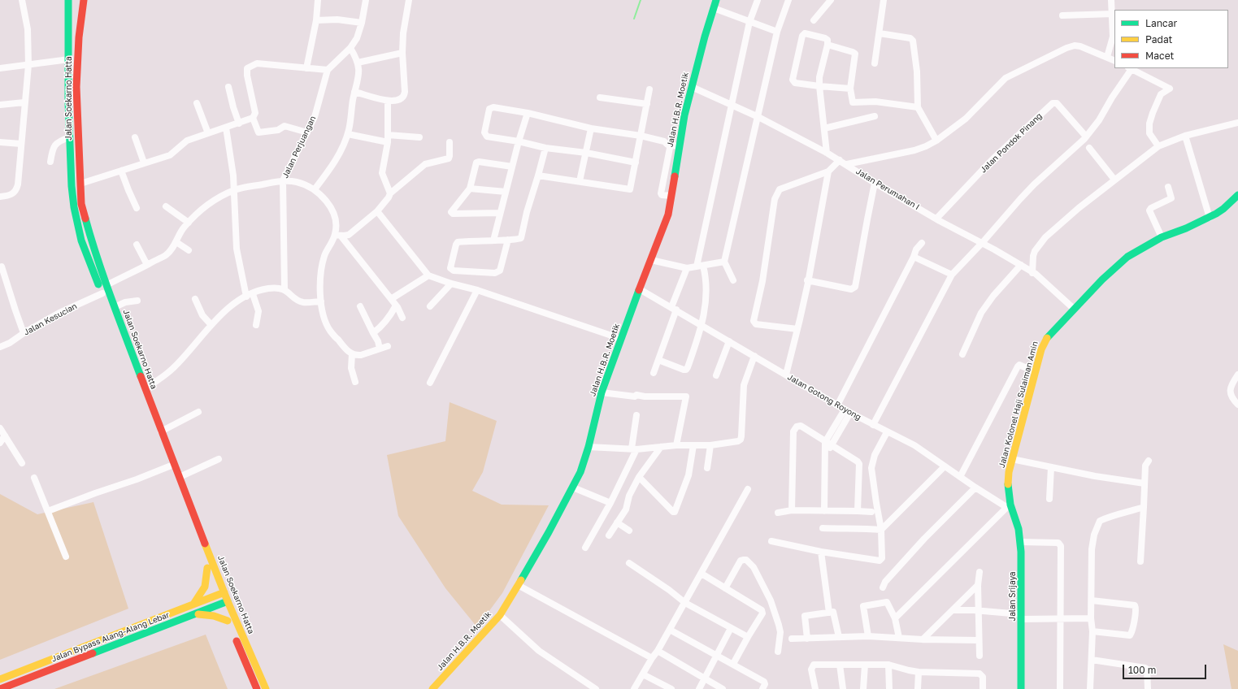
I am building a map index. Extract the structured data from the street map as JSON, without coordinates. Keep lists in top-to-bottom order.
{
  "streets": {
    "main road": [
      "Jalan Soekarno Hatta",
      "Jalan H.B.R. Moetik",
      "Jalan Kolonel Haji Sulaiman Amin",
      "Jalan Srijaya",
      "Jalan Bypass Alang-Alang Lebar"
    ],
    "street": [
      "Jalan Pondok Pinang",
      "Jalan Perjuangan",
      "Jalan Perumahan I",
      "Jalan Kesucian",
      "Jalan Gotong Royong"
    ]
  },
  "crossings": [
    ["Jalan Soekarno Hatta", "Jalan Kesucian"],
    ["Jalan Soekarno Hatta", "Jalan Bypass Alang-Alang Lebar"],
    ["Jalan H.B.R. Moetik", "Jalan Perumahan I"],
    ["Jalan H.B.R. Moetik", "Jalan Gotong Royong"],
    ["Jalan Pondok Pinang", "Jalan Perumahan I"],
    ["Jalan Perumahan I", "Jalan Kolonel Haji Sulaiman Amin"],
    ["Jalan Gotong Royong", "Jalan Kolonel Haji Sulaiman Amin"],
    ["Jalan Gotong Royong", "Jalan Srijaya"],
    ["Jalan Kolonel Haji Sulaiman Amin", "Jalan Srijaya"]
  ],
  "legend": ["Lancar", "Padat", "Macet"],
  "scale_bar": "100 m"
}
